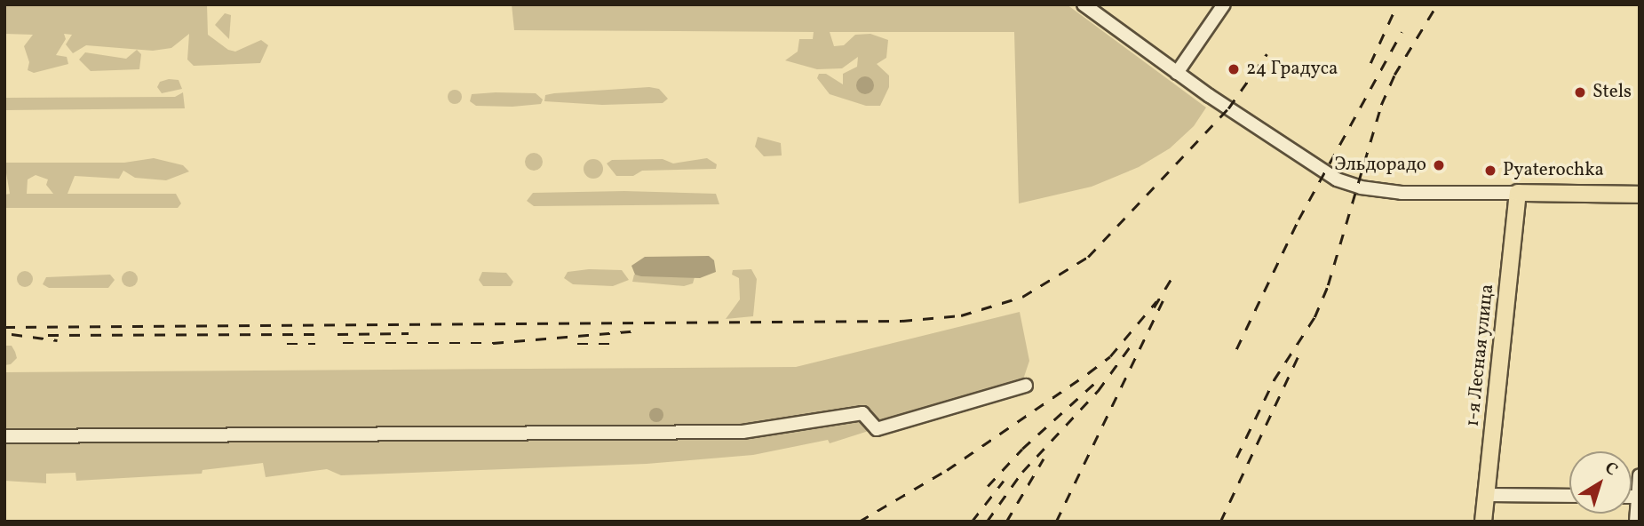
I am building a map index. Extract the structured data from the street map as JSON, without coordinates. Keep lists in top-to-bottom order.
{
  "streets": {
    "main road": ["1-я Лесная улица"]
  },
  "places": [
    "24 Градуса",
    "Stels",
    "Эльдорадо",
    "Pyaterochka"
  ],
  "north": "top right"
}
